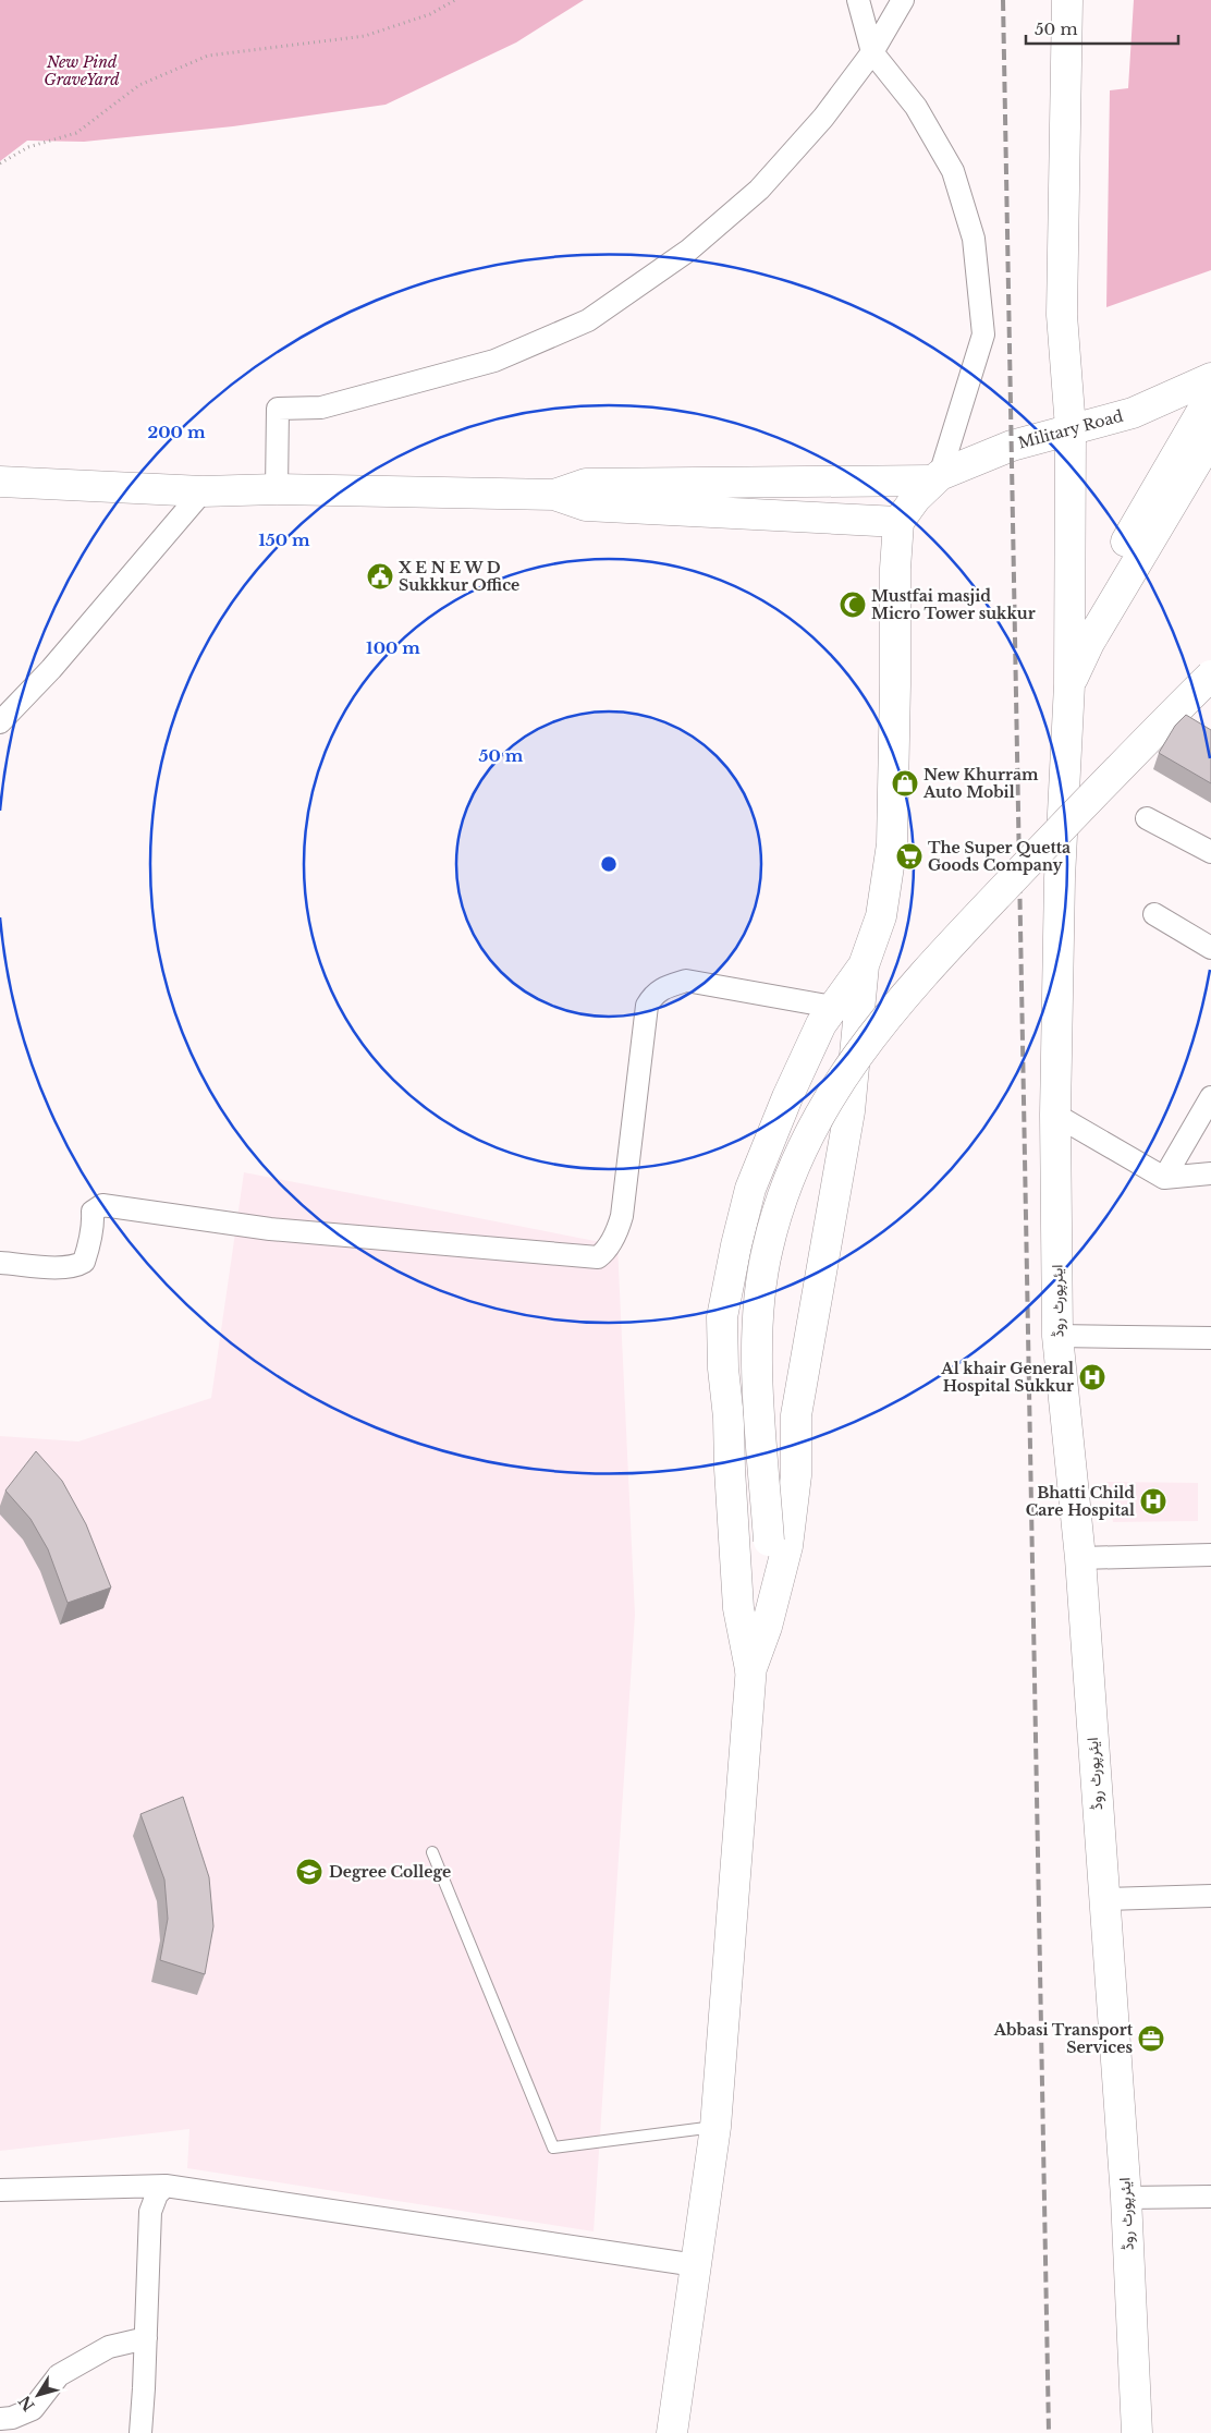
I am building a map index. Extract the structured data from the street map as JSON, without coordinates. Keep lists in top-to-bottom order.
{
  "streets": {
    "main road": ["Military Road", "ایئرپورٹ روڈ"]
  },
  "crossings": [
    ["Military Road", "ایئرپورٹ روڈ"]
  ],
  "parks": ["New Pind GraveYard"],
  "places": {
    "public building": ["X E N E W D Sukkkur Office"],
    "mosque": ["Mustfai masjid Micro Tower sukkur"],
    "shop": ["New Khurram Auto Mobil"],
    "supermarket": ["The Super Quetta Goods Company"],
    "hospital": ["Al khair General Hospital Sukkur", "Bhatti Child Care Hospital"],
    "school or university": ["Degree College"],
    "office": ["Abbasi Transport Services"]
  },
  "scale_bar": "50 m",
  "north": "bottom left",
  "rings": [
    "200 m",
    "150 m",
    "100 m",
    "50 m"
  ]
}
